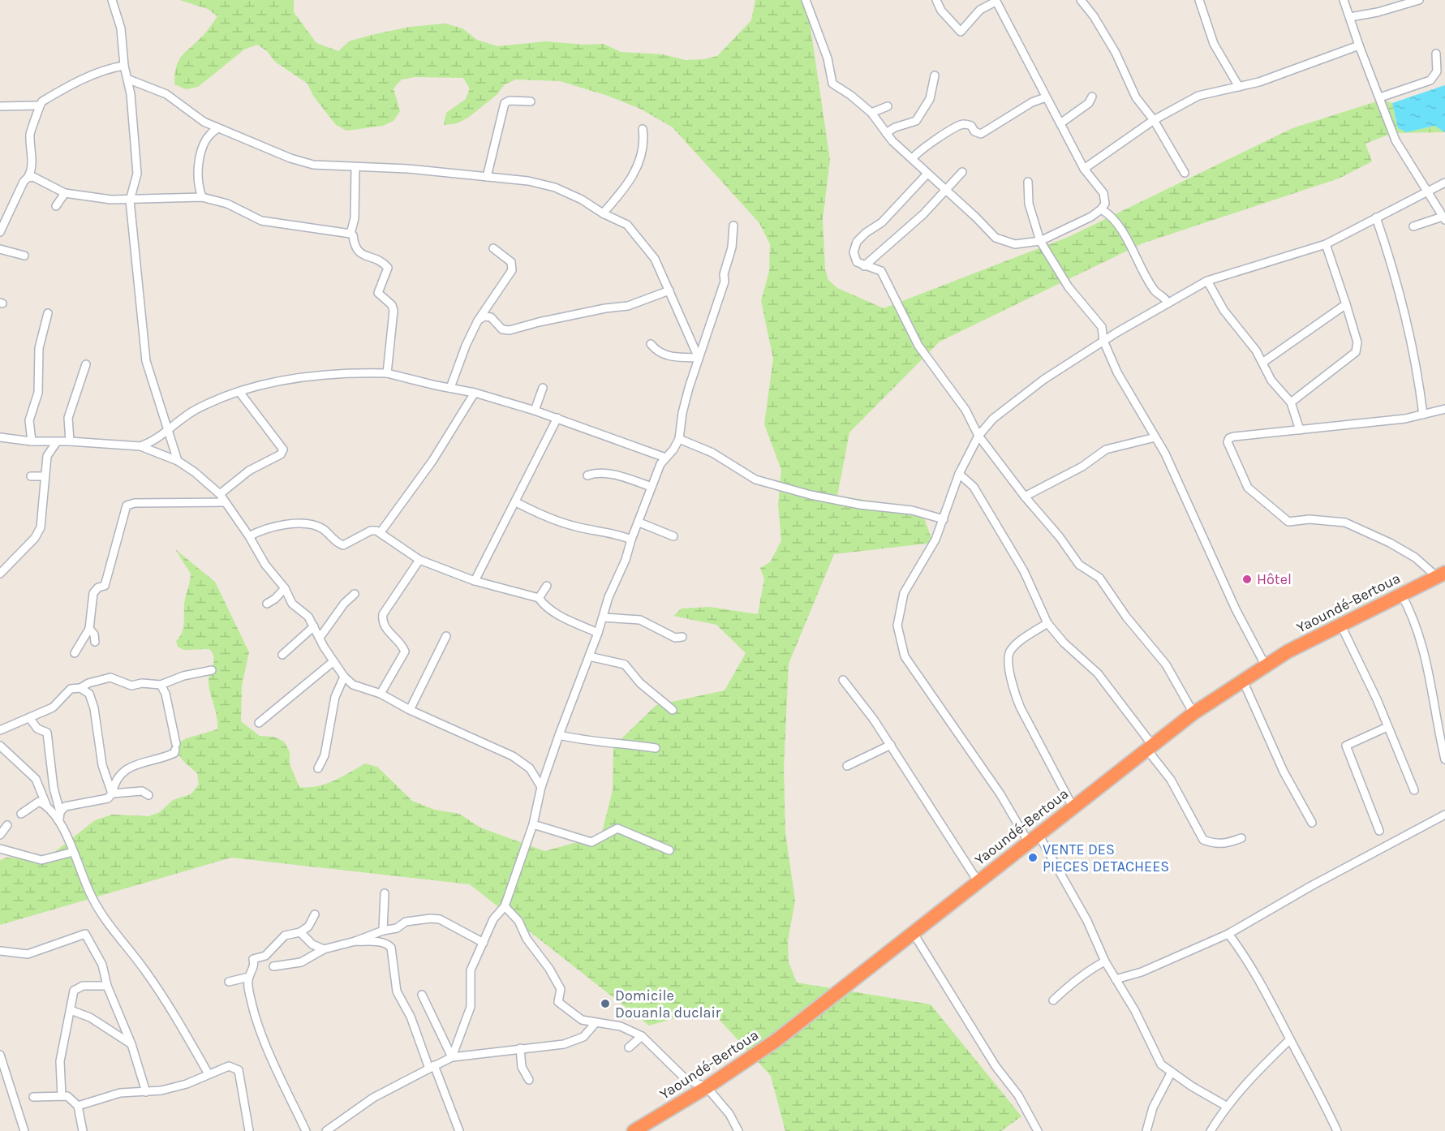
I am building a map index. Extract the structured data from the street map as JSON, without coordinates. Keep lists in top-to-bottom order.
{
  "streets": {
    "highway": ["Yaoundé-Bertoua"]
  },
  "places": ["Hôtel", "VENTE DES PIECES DETACHEES", "Domicile Douanla duclair"]
}
